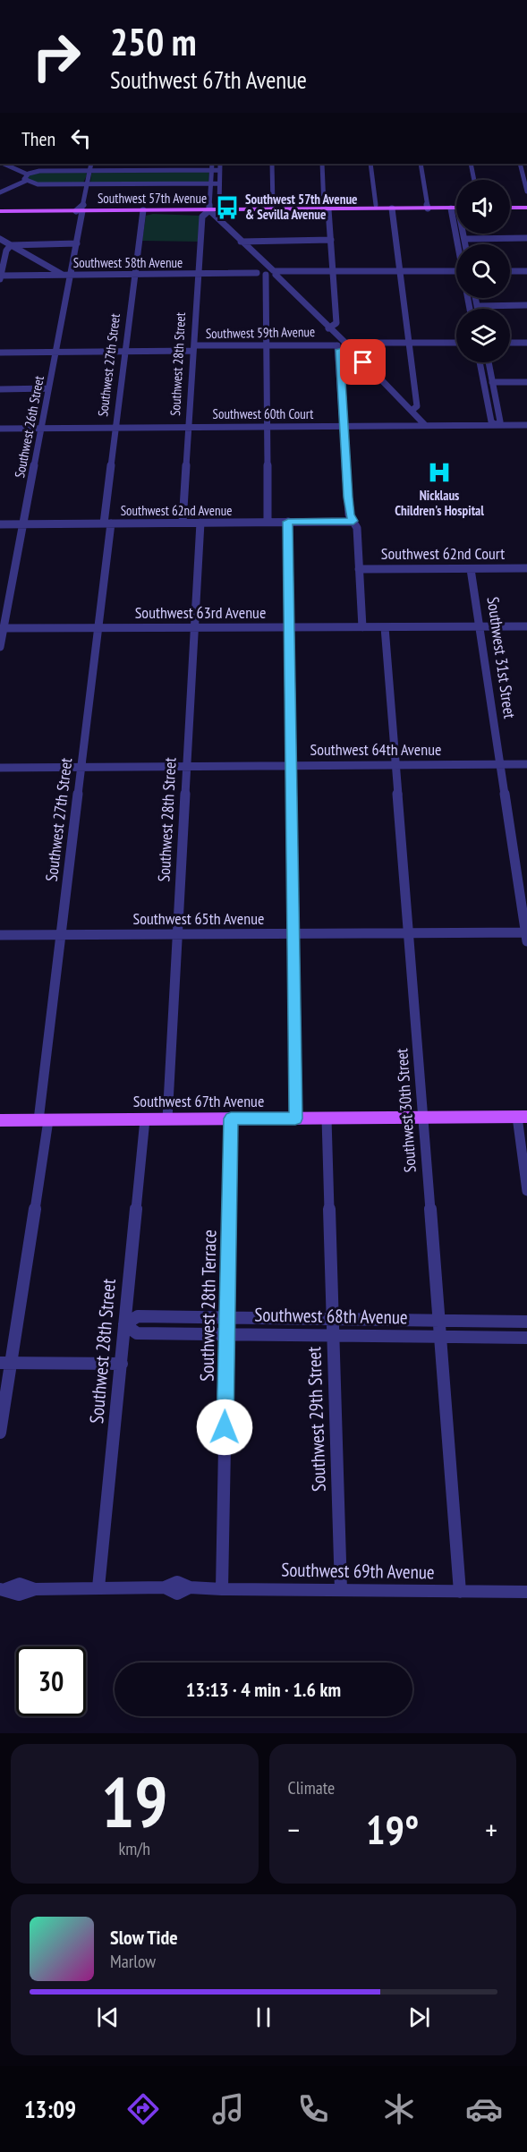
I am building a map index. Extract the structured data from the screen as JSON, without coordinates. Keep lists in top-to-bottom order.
{
  "streets": {
    "main road": ["Southwest 57th Avenue", "Southwest 67th Avenue"],
    "street": [
      "Southwest 58th Avenue",
      "Southwest 59th Avenue",
      "Southwest 28th Street",
      "Southwest 27th Street",
      "Southwest 60th Court",
      "Southwest 26th Street",
      "Southwest 62nd Avenue",
      "Southwest 62nd Court",
      "Southwest 63rd Avenue",
      "Southwest 31st Street",
      "Southwest 64th Avenue",
      "Southwest 65th Avenue",
      "Southwest 30th Street",
      "Southwest 28th Terrace",
      "Southwest 68th Avenue",
      "Southwest 29th Street",
      "Southwest 69th Avenue"
    ]
  },
  "crossings": [
    ["Southwest 57th Avenue", "Southwest 28th Street"],
    ["Southwest 57th Avenue", "Southwest 27th Street"],
    ["Southwest 57th Avenue", "Southwest 26th Street"],
    ["Southwest 58th Avenue", "Southwest 28th Street"],
    ["Southwest 58th Avenue", "Southwest 27th Street"],
    ["Southwest 58th Avenue", "Southwest 26th Street"],
    ["Southwest 59th Avenue", "Southwest 28th Street"],
    ["Southwest 59th Avenue", "Southwest 27th Street"],
    ["Southwest 59th Avenue", "Southwest 26th Street"],
    ["Southwest 28th Street", "Southwest 60th Court"],
    ["Southwest 28th Street", "Southwest 62nd Avenue"],
    ["Southwest 28th Street", "Southwest 63rd Avenue"],
    ["Southwest 28th Street", "Southwest 64th Avenue"],
    ["Southwest 28th Street", "Southwest 65th Avenue"],
    ["Southwest 28th Street", "Southwest 67th Avenue"],
    ["Southwest 28th Street", "Southwest 68th Avenue"],
    ["Southwest 28th Street", "Southwest 69th Avenue"],
    ["Southwest 27th Street", "Southwest 60th Court"],
    ["Southwest 27th Street", "Southwest 62nd Avenue"],
    ["Southwest 27th Street", "Southwest 63rd Avenue"],
    ["Southwest 27th Street", "Southwest 64th Avenue"],
    ["Southwest 27th Street", "Southwest 65th Avenue"],
    ["Southwest 27th Street", "Southwest 67th Avenue"],
    ["Southwest 60th Court", "Southwest 26th Street"],
    ["Southwest 26th Street", "Southwest 62nd Avenue"],
    ["Southwest 26th Street", "Southwest 63rd Avenue"],
    ["Southwest 62nd Court", "Southwest 31st Street"],
    ["Southwest 63rd Avenue", "Southwest 31st Street"],
    ["Southwest 63rd Avenue", "Southwest 30th Street"],
    ["Southwest 31st Street", "Southwest 64th Avenue"],
    ["Southwest 31st Street", "Southwest 65th Avenue"],
    ["Southwest 64th Avenue", "Southwest 30th Street"],
    ["Southwest 65th Avenue", "Southwest 30th Street"],
    ["Southwest 67th Avenue", "Southwest 30th Street"],
    ["Southwest 67th Avenue", "Southwest 28th Terrace"],
    ["Southwest 67th Avenue", "Southwest 29th Street"],
    ["Southwest 30th Street", "Southwest 68th Avenue"],
    ["Southwest 30th Street", "Southwest 69th Avenue"],
    ["Southwest 28th Terrace", "Southwest 68th Avenue"],
    ["Southwest 28th Terrace", "Southwest 69th Avenue"],
    ["Southwest 68th Avenue", "Southwest 29th Street"],
    ["Southwest 29th Street", "Southwest 69th Avenue"]
  ],
  "places": {
    "bus stop": ["Southwest 57th Avenue & Sevilla Avenue"],
    "hospital": ["Nicklaus Children's Hospital"]
  },
  "page": {
    "turn": ["250 m", "Southwest 67th Avenue"],
    "then": "Then",
    "limit": "30",
    "trip": "13:13 · 4 min · 1.6 km",
    "tile": [
      ["19", "km/h"],
      "Climate"
    ],
    "heat": ["−", "19°", "+"],
    "song": ["Slow Tide", "Marlow"],
    "tabs": "13:09"
  }
}
